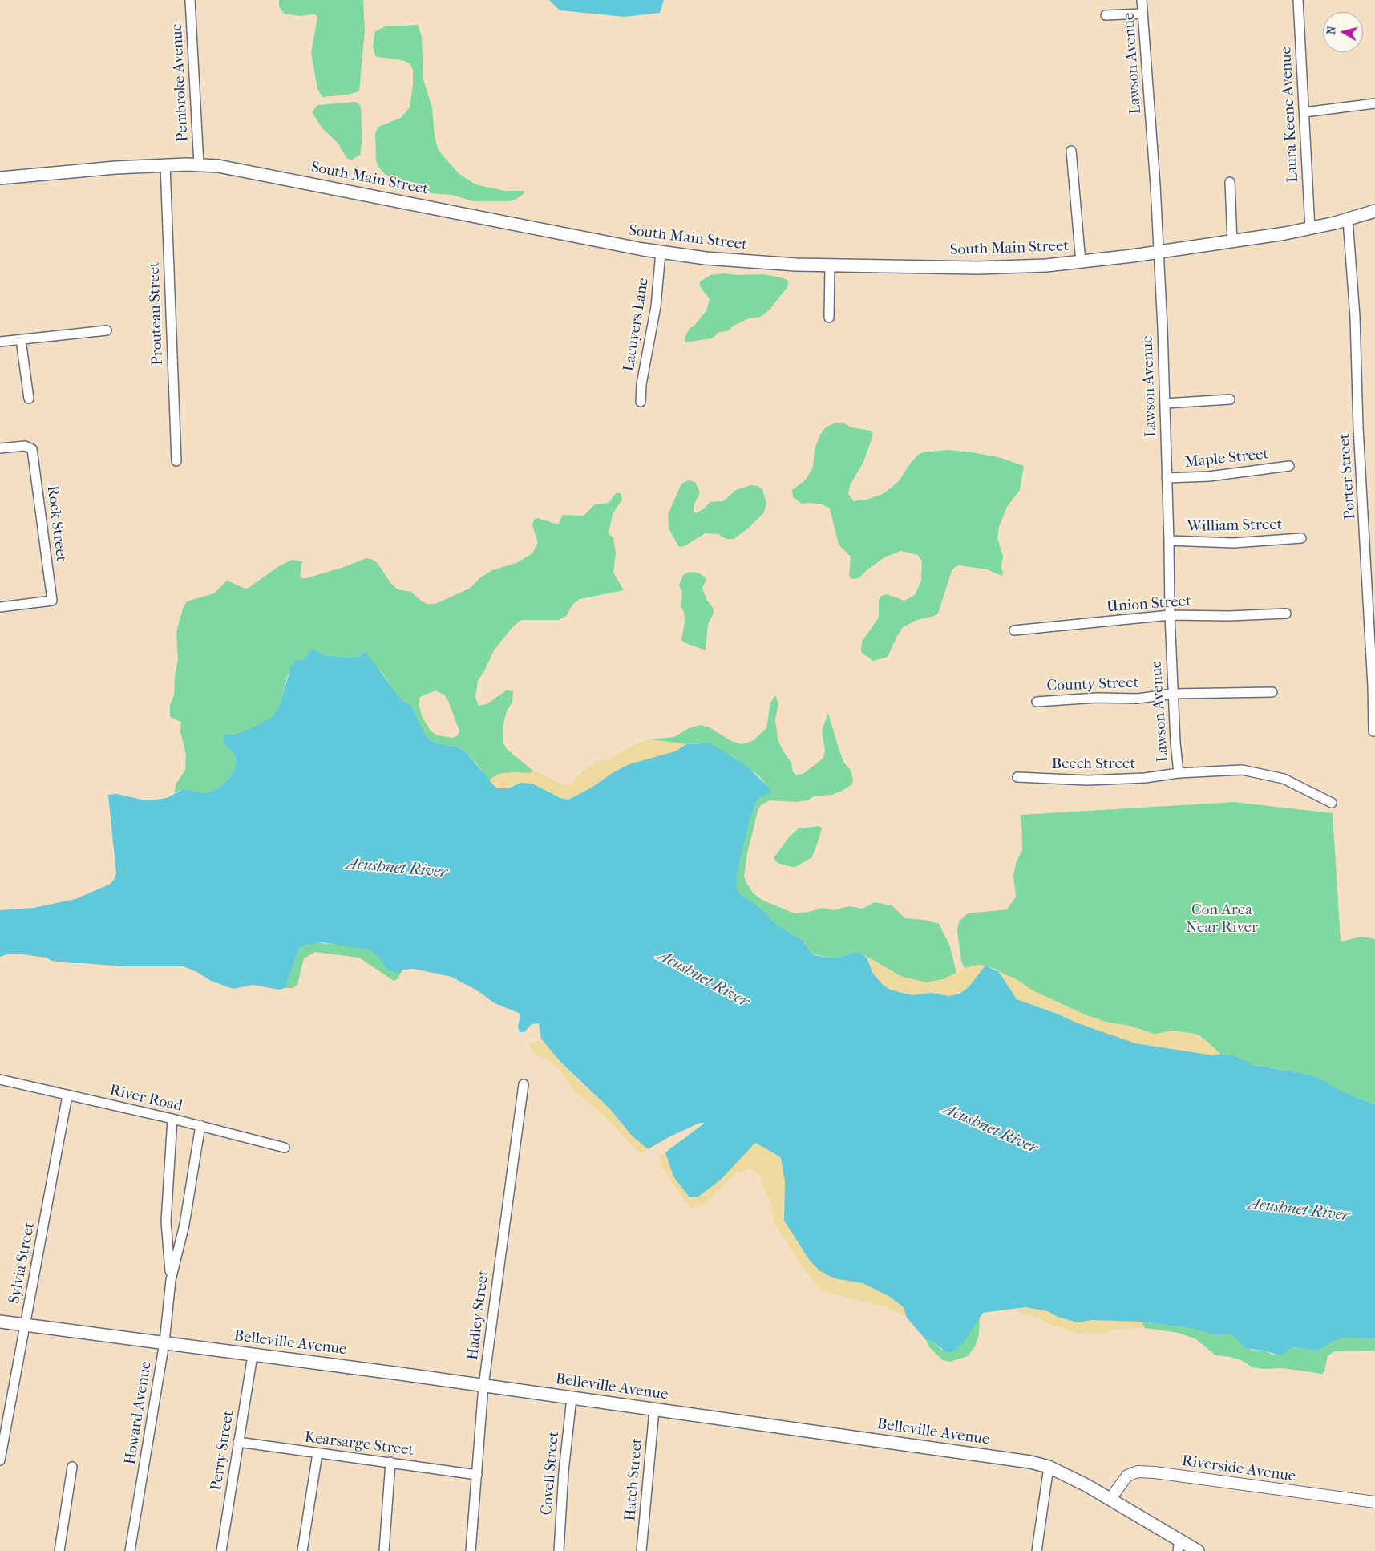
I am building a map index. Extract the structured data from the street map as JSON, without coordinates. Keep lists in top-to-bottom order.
{
  "streets": {
    "main road": ["South Main Street", "Belleville Avenue"],
    "street": [
      "Lawson Avenue",
      "Pembroke Avenue",
      "Laura Keene Avenue",
      "Prouteau Street",
      "Lacuyers Lane",
      "Maple Street",
      "Porter Street",
      "Rock Street",
      "William Street",
      "Union Street",
      "County Street",
      "Beech Street",
      "River Road",
      "Sylvia Street",
      "Hadley Street",
      "Howard Avenue",
      "Kearsarge Street",
      "Perry Street",
      "Riverside Avenue",
      "Covell Street",
      "Hatch Street"
    ]
  },
  "crossings": [
    ["Lawson Avenue", "South Main Street"],
    ["Lawson Avenue", "Maple Street"],
    ["Lawson Avenue", "William Street"],
    ["Lawson Avenue", "Union Street"],
    ["Lawson Avenue", "County Street"],
    ["Lawson Avenue", "Beech Street"],
    ["Pembroke Avenue", "South Main Street"],
    ["Laura Keene Avenue", "South Main Street"],
    ["South Main Street", "Prouteau Street"],
    ["South Main Street", "Lacuyers Lane"],
    ["South Main Street", "Porter Street"],
    ["River Road", "Sylvia Street"],
    ["River Road", "Howard Avenue"],
    ["Sylvia Street", "Belleville Avenue"],
    ["Hadley Street", "Belleville Avenue"],
    ["Hadley Street", "Kearsarge Street"],
    ["Belleville Avenue", "Howard Avenue"],
    ["Belleville Avenue", "Perry Street"],
    ["Belleville Avenue", "Riverside Avenue"],
    ["Belleville Avenue", "Covell Street"],
    ["Belleville Avenue", "Hatch Street"],
    ["Kearsarge Street", "Perry Street"]
  ],
  "water": ["Acushnet River"],
  "parks": ["Con Area Near River"],
  "north": "left"
}
